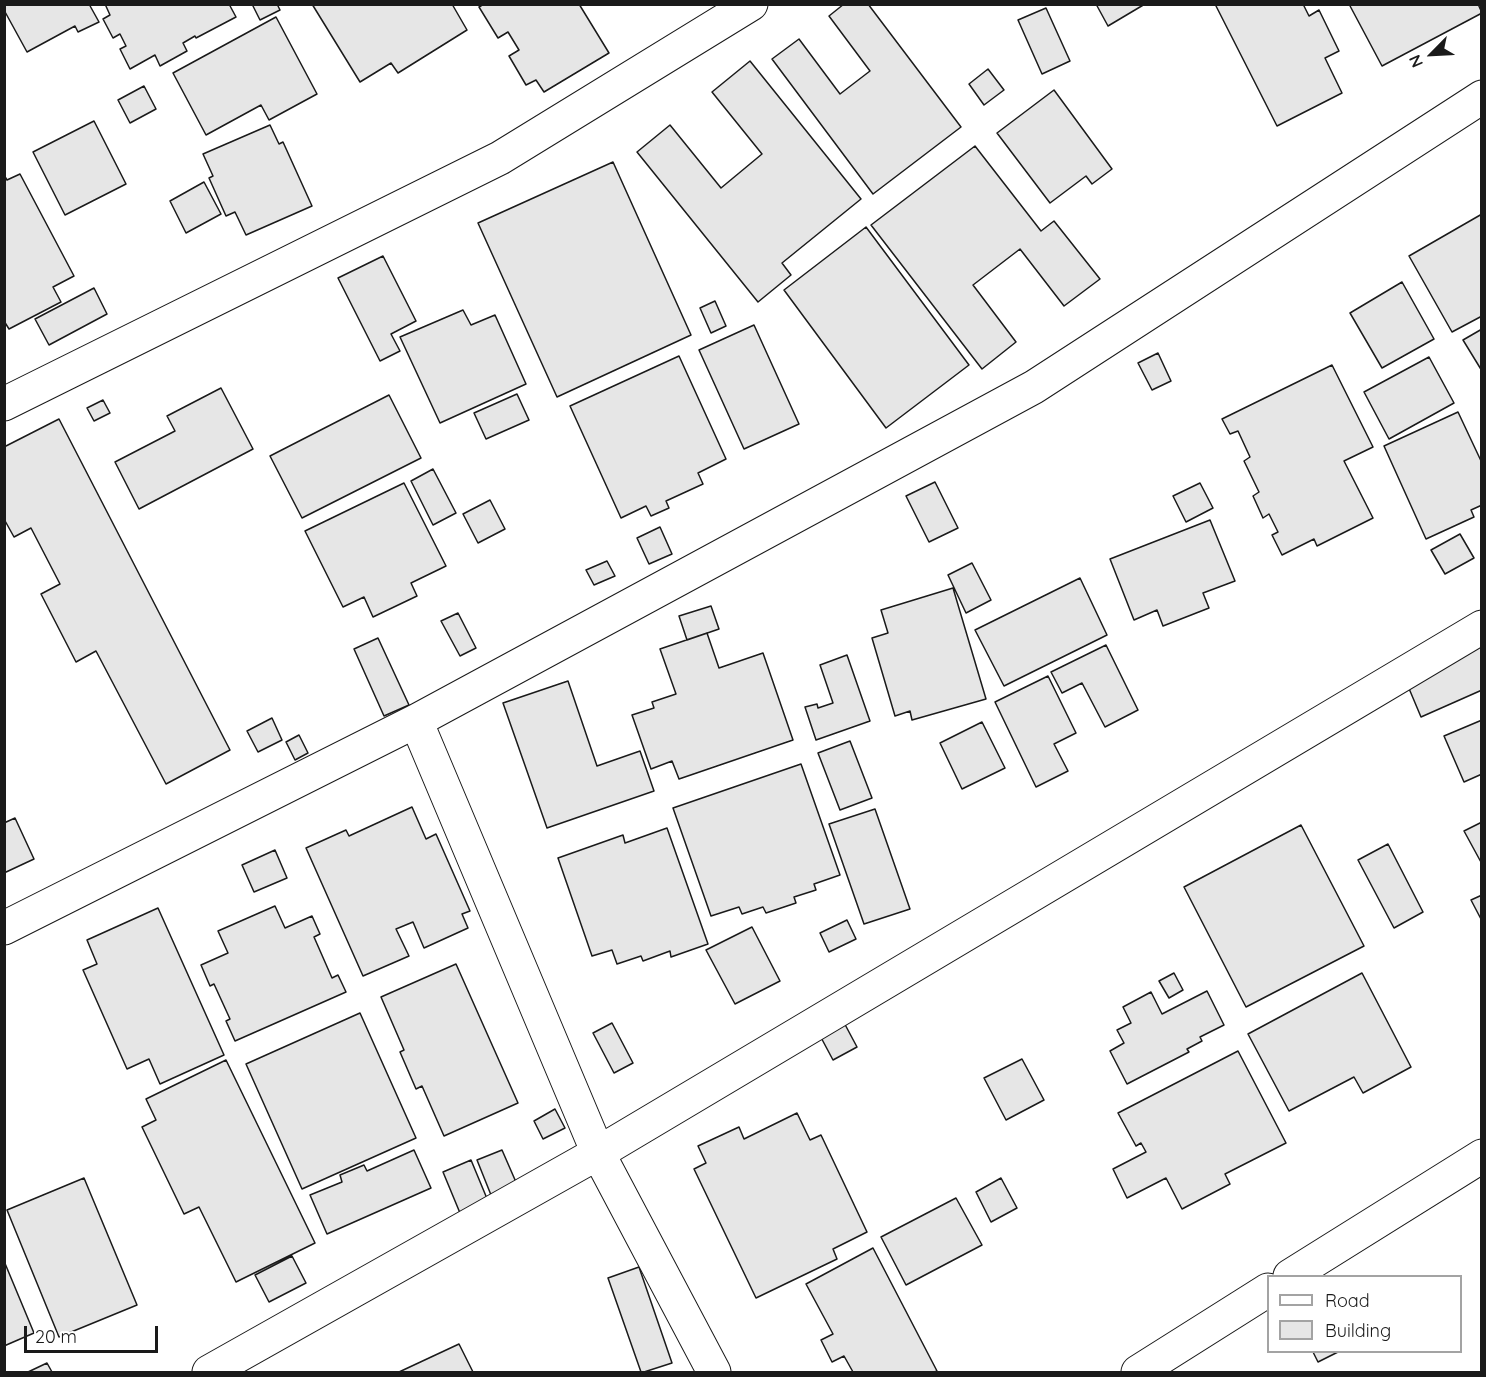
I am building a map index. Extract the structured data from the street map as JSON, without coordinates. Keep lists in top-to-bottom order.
{
  "legend": ["Road", "Building"],
  "scale_bar": "20 m",
  "north": "bottom left"
}
